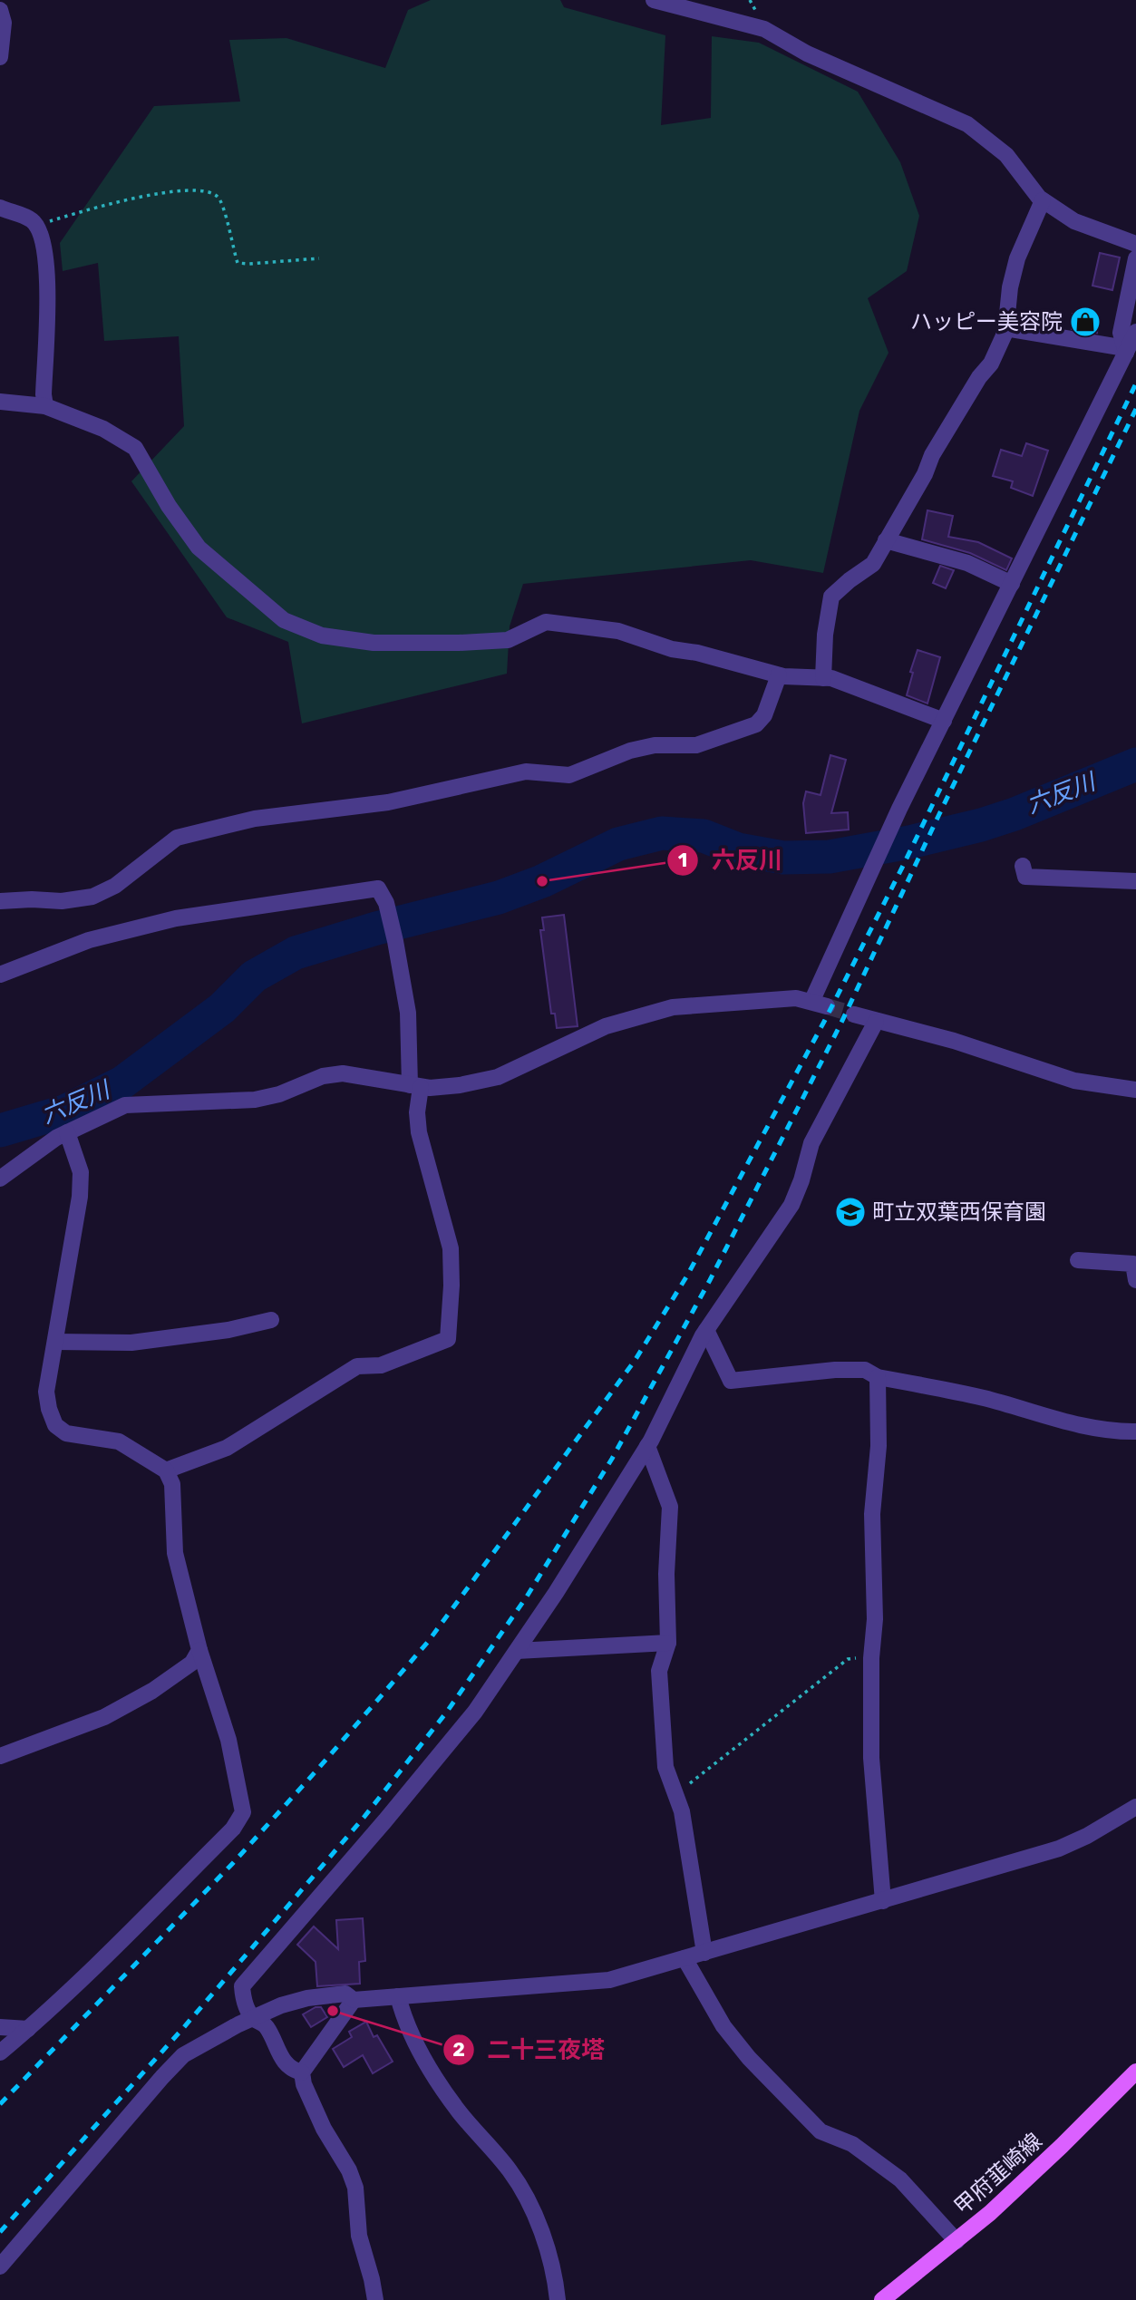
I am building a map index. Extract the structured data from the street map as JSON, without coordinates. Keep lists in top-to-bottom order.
{
  "streets": {
    "main road": ["甲府韮崎線"]
  },
  "water": ["六反川"],
  "places": {
    "shop": ["ハッピー美容院"],
    "other": ["六反川", "二十三夜塔"],
    "school or university": ["町立双葉西保育園"]
  }
}
